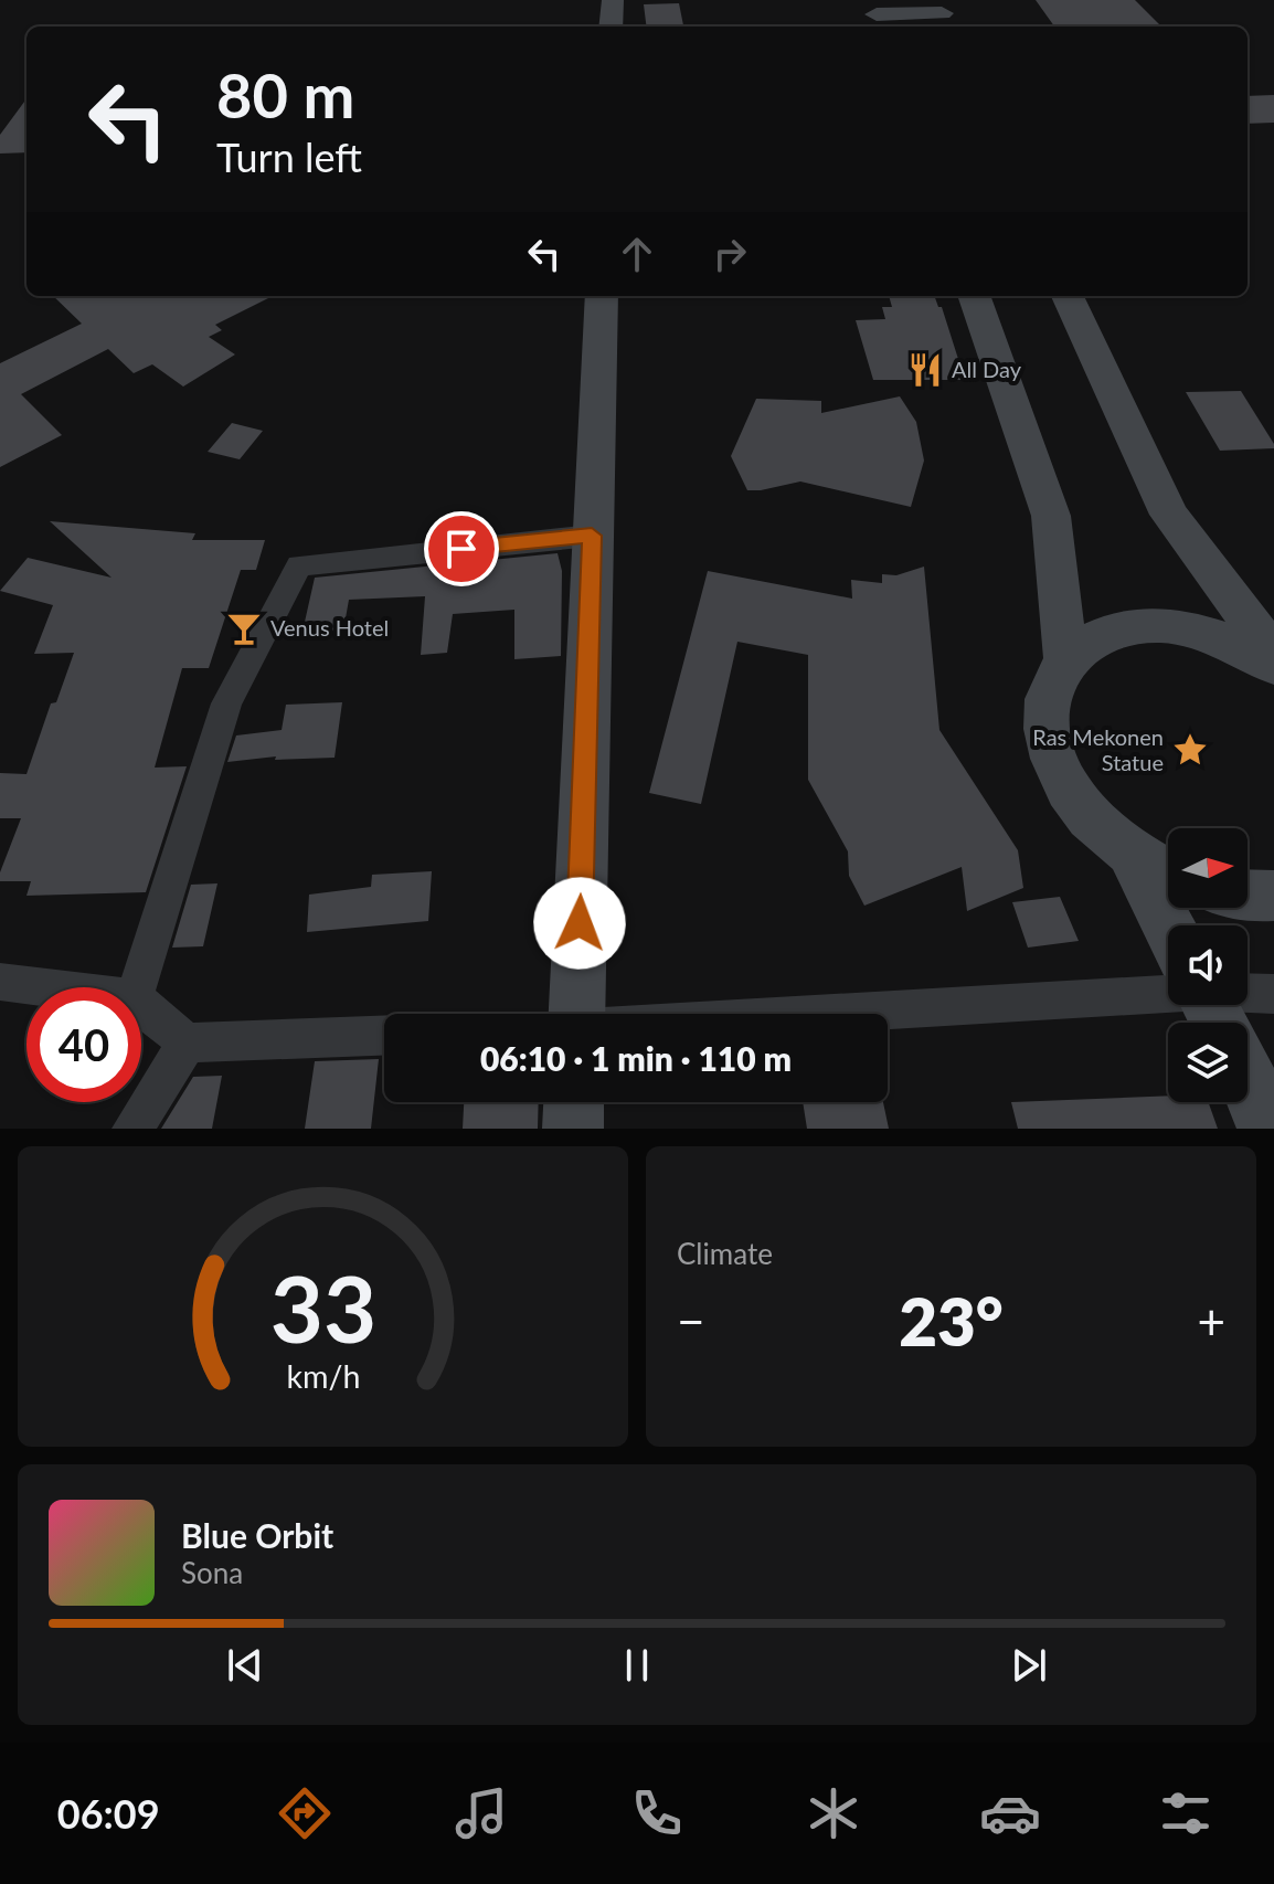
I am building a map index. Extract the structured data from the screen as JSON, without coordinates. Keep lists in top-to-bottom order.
{
  "places": {
    "restaurant": ["All Day"],
    "bar": ["Venus Hotel"],
    "place": ["Ras Mekonen Statue"]
  },
  "north": "right",
  "page": {
    "turn": ["80 m", "Turn left"],
    "limit": "40",
    "trip": "06:10 · 1 min · 110 m",
    "tile": "Climate",
    "heat": ["−", "23°", "+"],
    "song": ["Blue Orbit", "Sona"],
    "tabs": "06:09",
    "gauge": ["33", "km/h"]
  }
}
